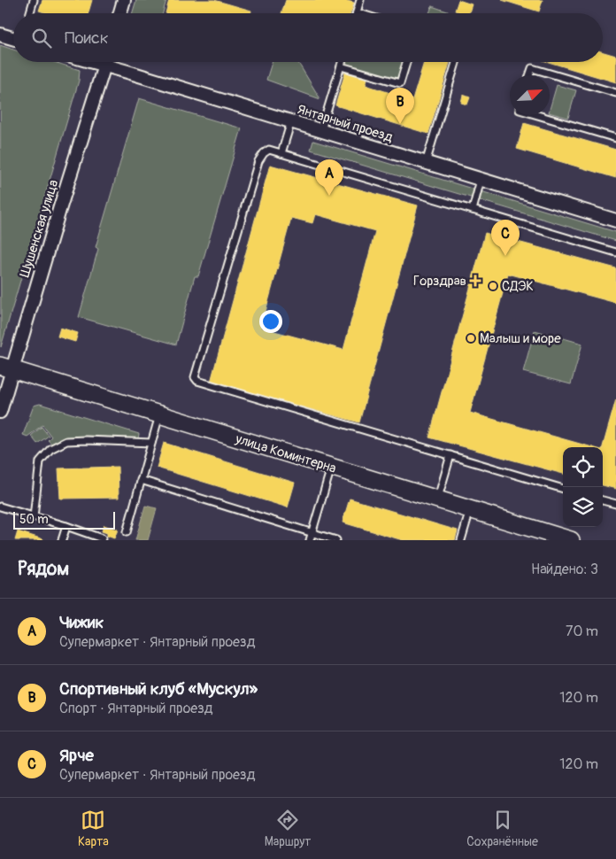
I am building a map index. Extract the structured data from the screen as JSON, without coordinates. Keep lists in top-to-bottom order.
{
  "streets": {
    "street": ["Янтарный проезд", "Шушенская улица", "улица Коминтерна"]
  },
  "crossings": [
    ["Шушенская улица", "улица Коминтерна"]
  ],
  "places": {
    "health": ["Горздрав"],
    "other": ["СДЭК", "Малыш и море"]
  },
  "scale_bar": "50 m",
  "north": "top right",
  "page": {
    "search": "Поиск",
    "pins": ["B", "A", "C"],
    "scale": "50 m",
    "heading": ["Рядом", "Найдено: 3"],
    "list": [
      {
        "mark": "A",
        "name": "Чижик",
        "note": "Супермаркет · Янтарный проезд",
        "value": "70 m"
      },
      {
        "mark": "B",
        "name": "Спортивный клуб «Мускул»",
        "note": "Спорт · Янтарный проезд",
        "value": "120 m"
      },
      {
        "mark": "C",
        "name": "Ярче",
        "note": "Супермаркет · Янтарный проезд",
        "value": "120 m"
      }
    ],
    "nav": ["Карта", "Маршрут", "Сохранённые"]
  }
}
